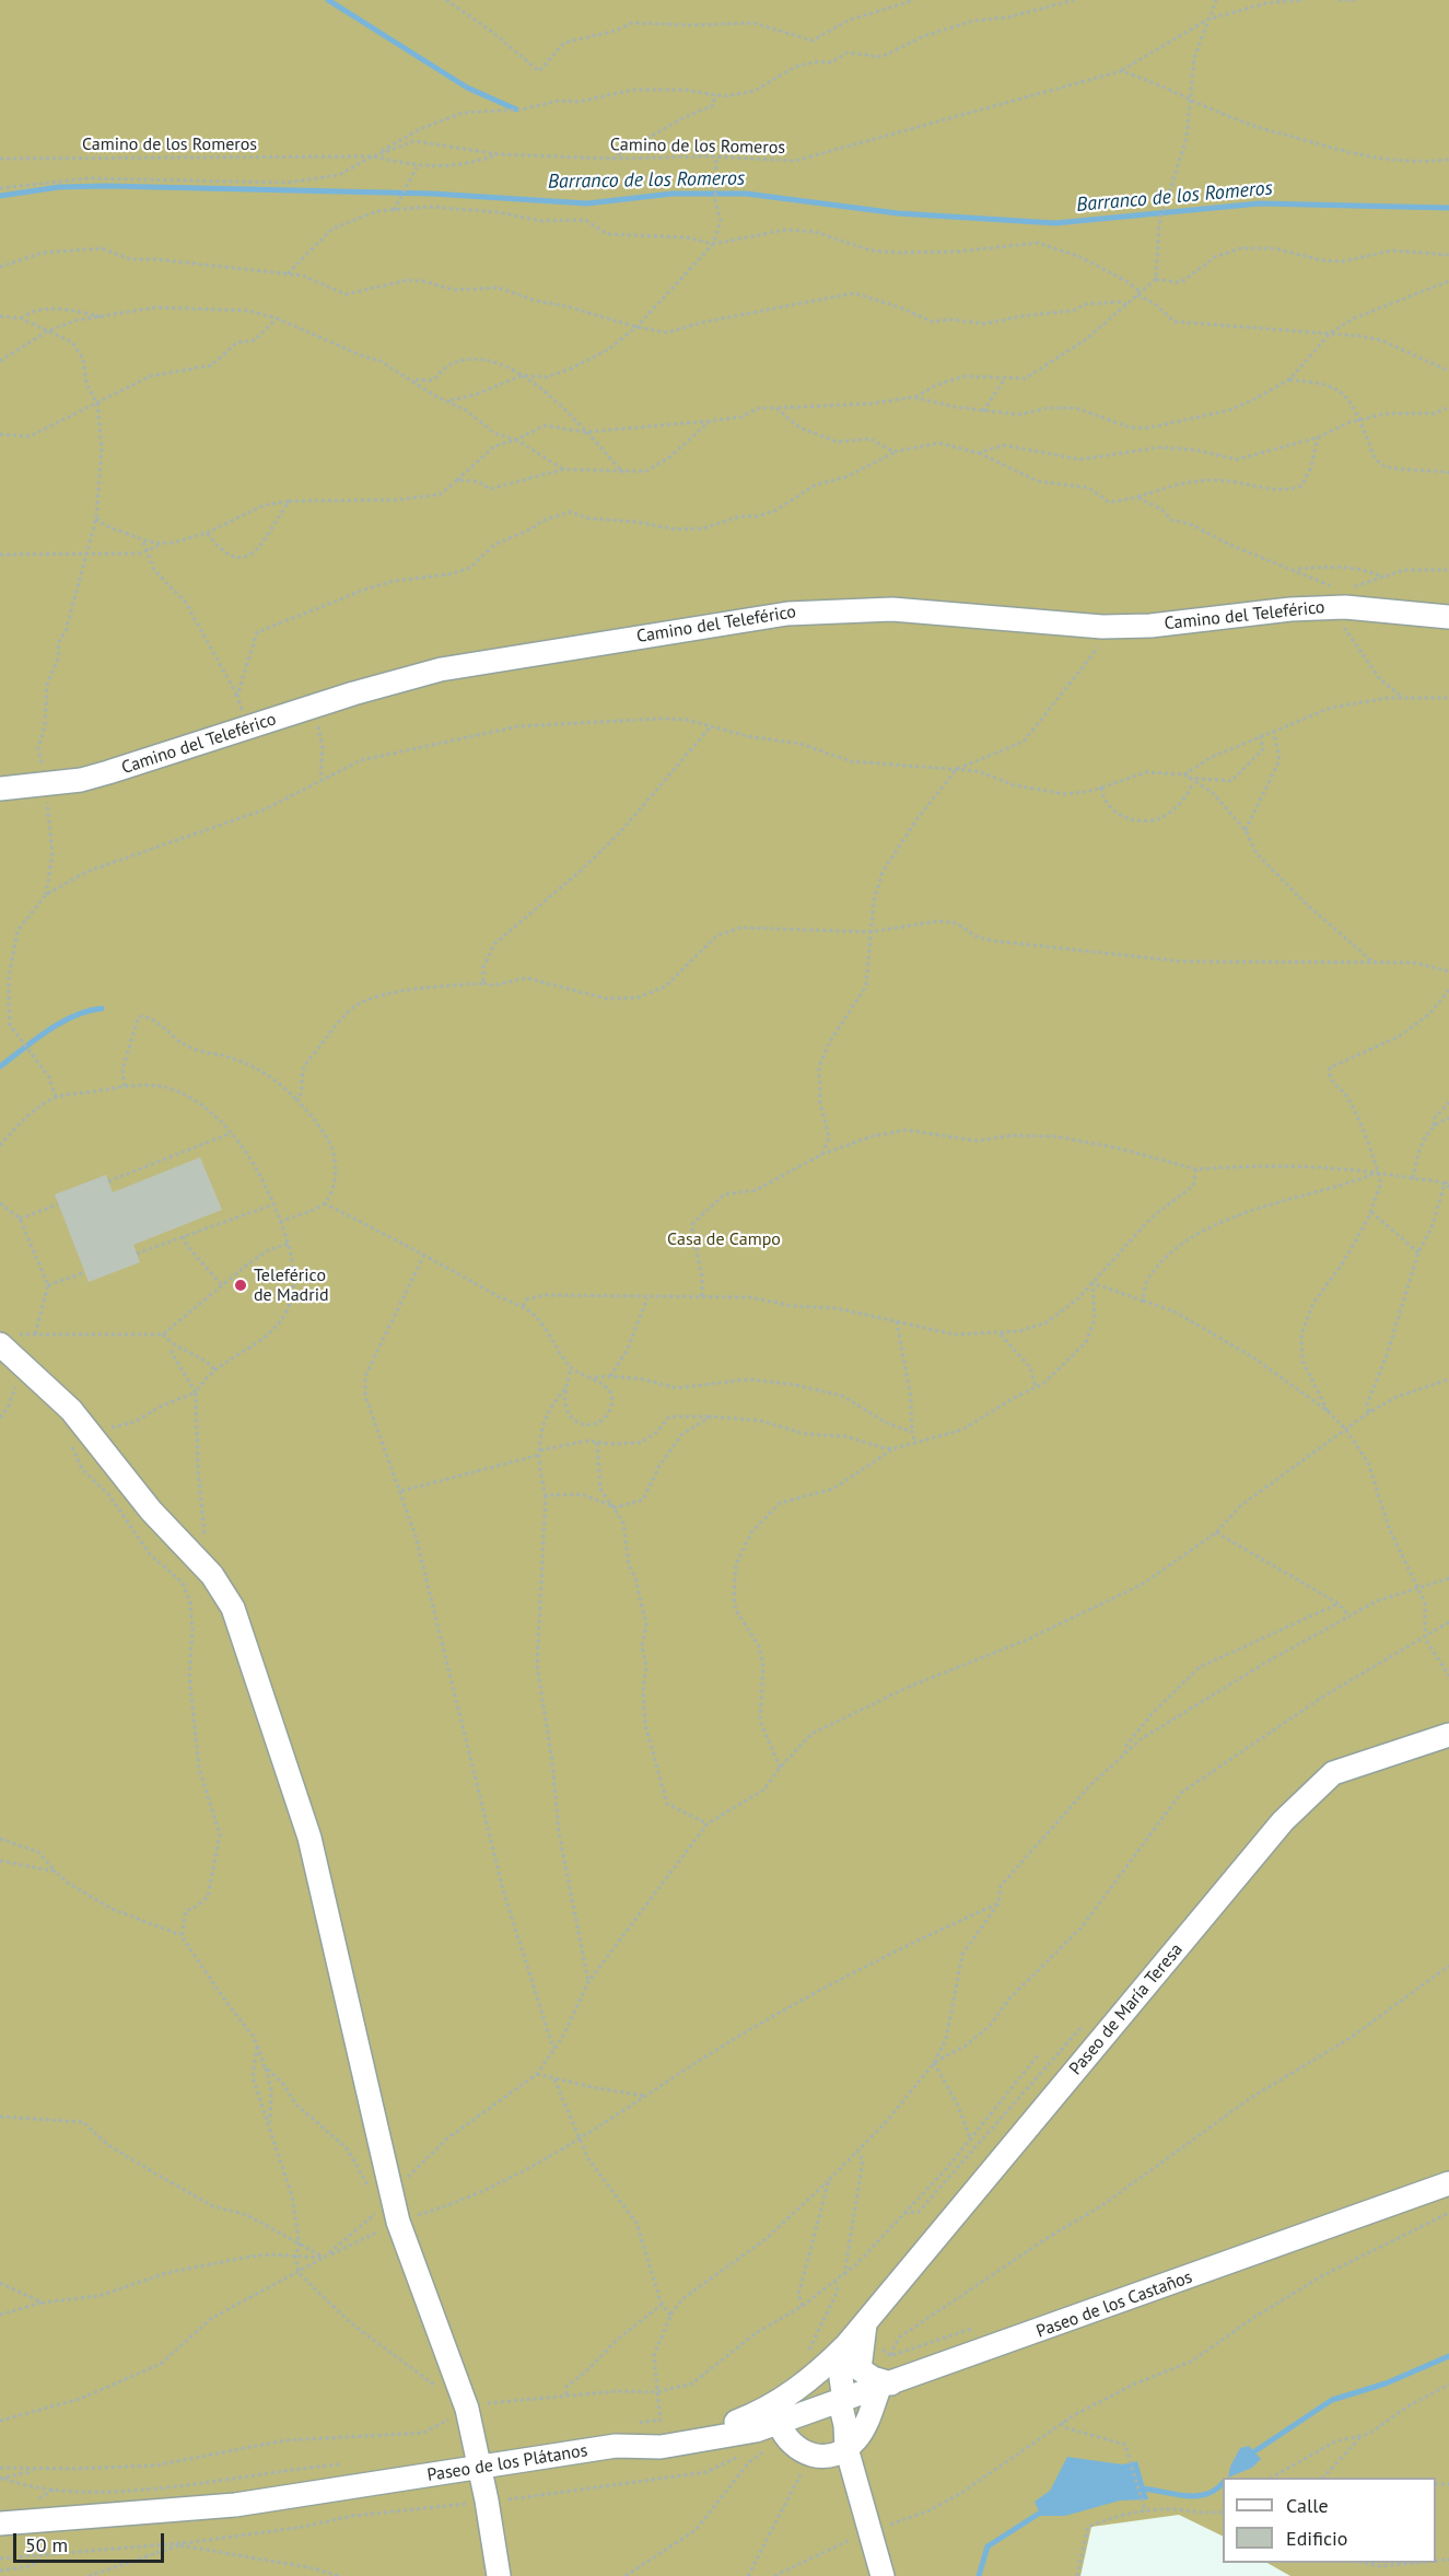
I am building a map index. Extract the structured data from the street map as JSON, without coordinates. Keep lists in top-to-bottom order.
{
  "streets": {
    "street": [
      "Camino del Teleférico",
      "Paseo de María Teresa",
      "Paseo de los Castaños",
      "Paseo de los Plátanos"
    ],
    "path": ["Camino de los Romeros"]
  },
  "crossings": [
    ["Paseo de María Teresa", "Paseo de los Castaños"],
    ["Paseo de María Teresa", "Paseo de los Plátanos"],
    ["Paseo de los Castaños", "Paseo de los Plátanos"]
  ],
  "water": ["Barranco de los Romeros"],
  "parks": ["Casa de Campo"],
  "places": ["Teleférico de Madrid"],
  "legend": ["Calle", "Edificio"],
  "scale_bar": "50 m"
}
